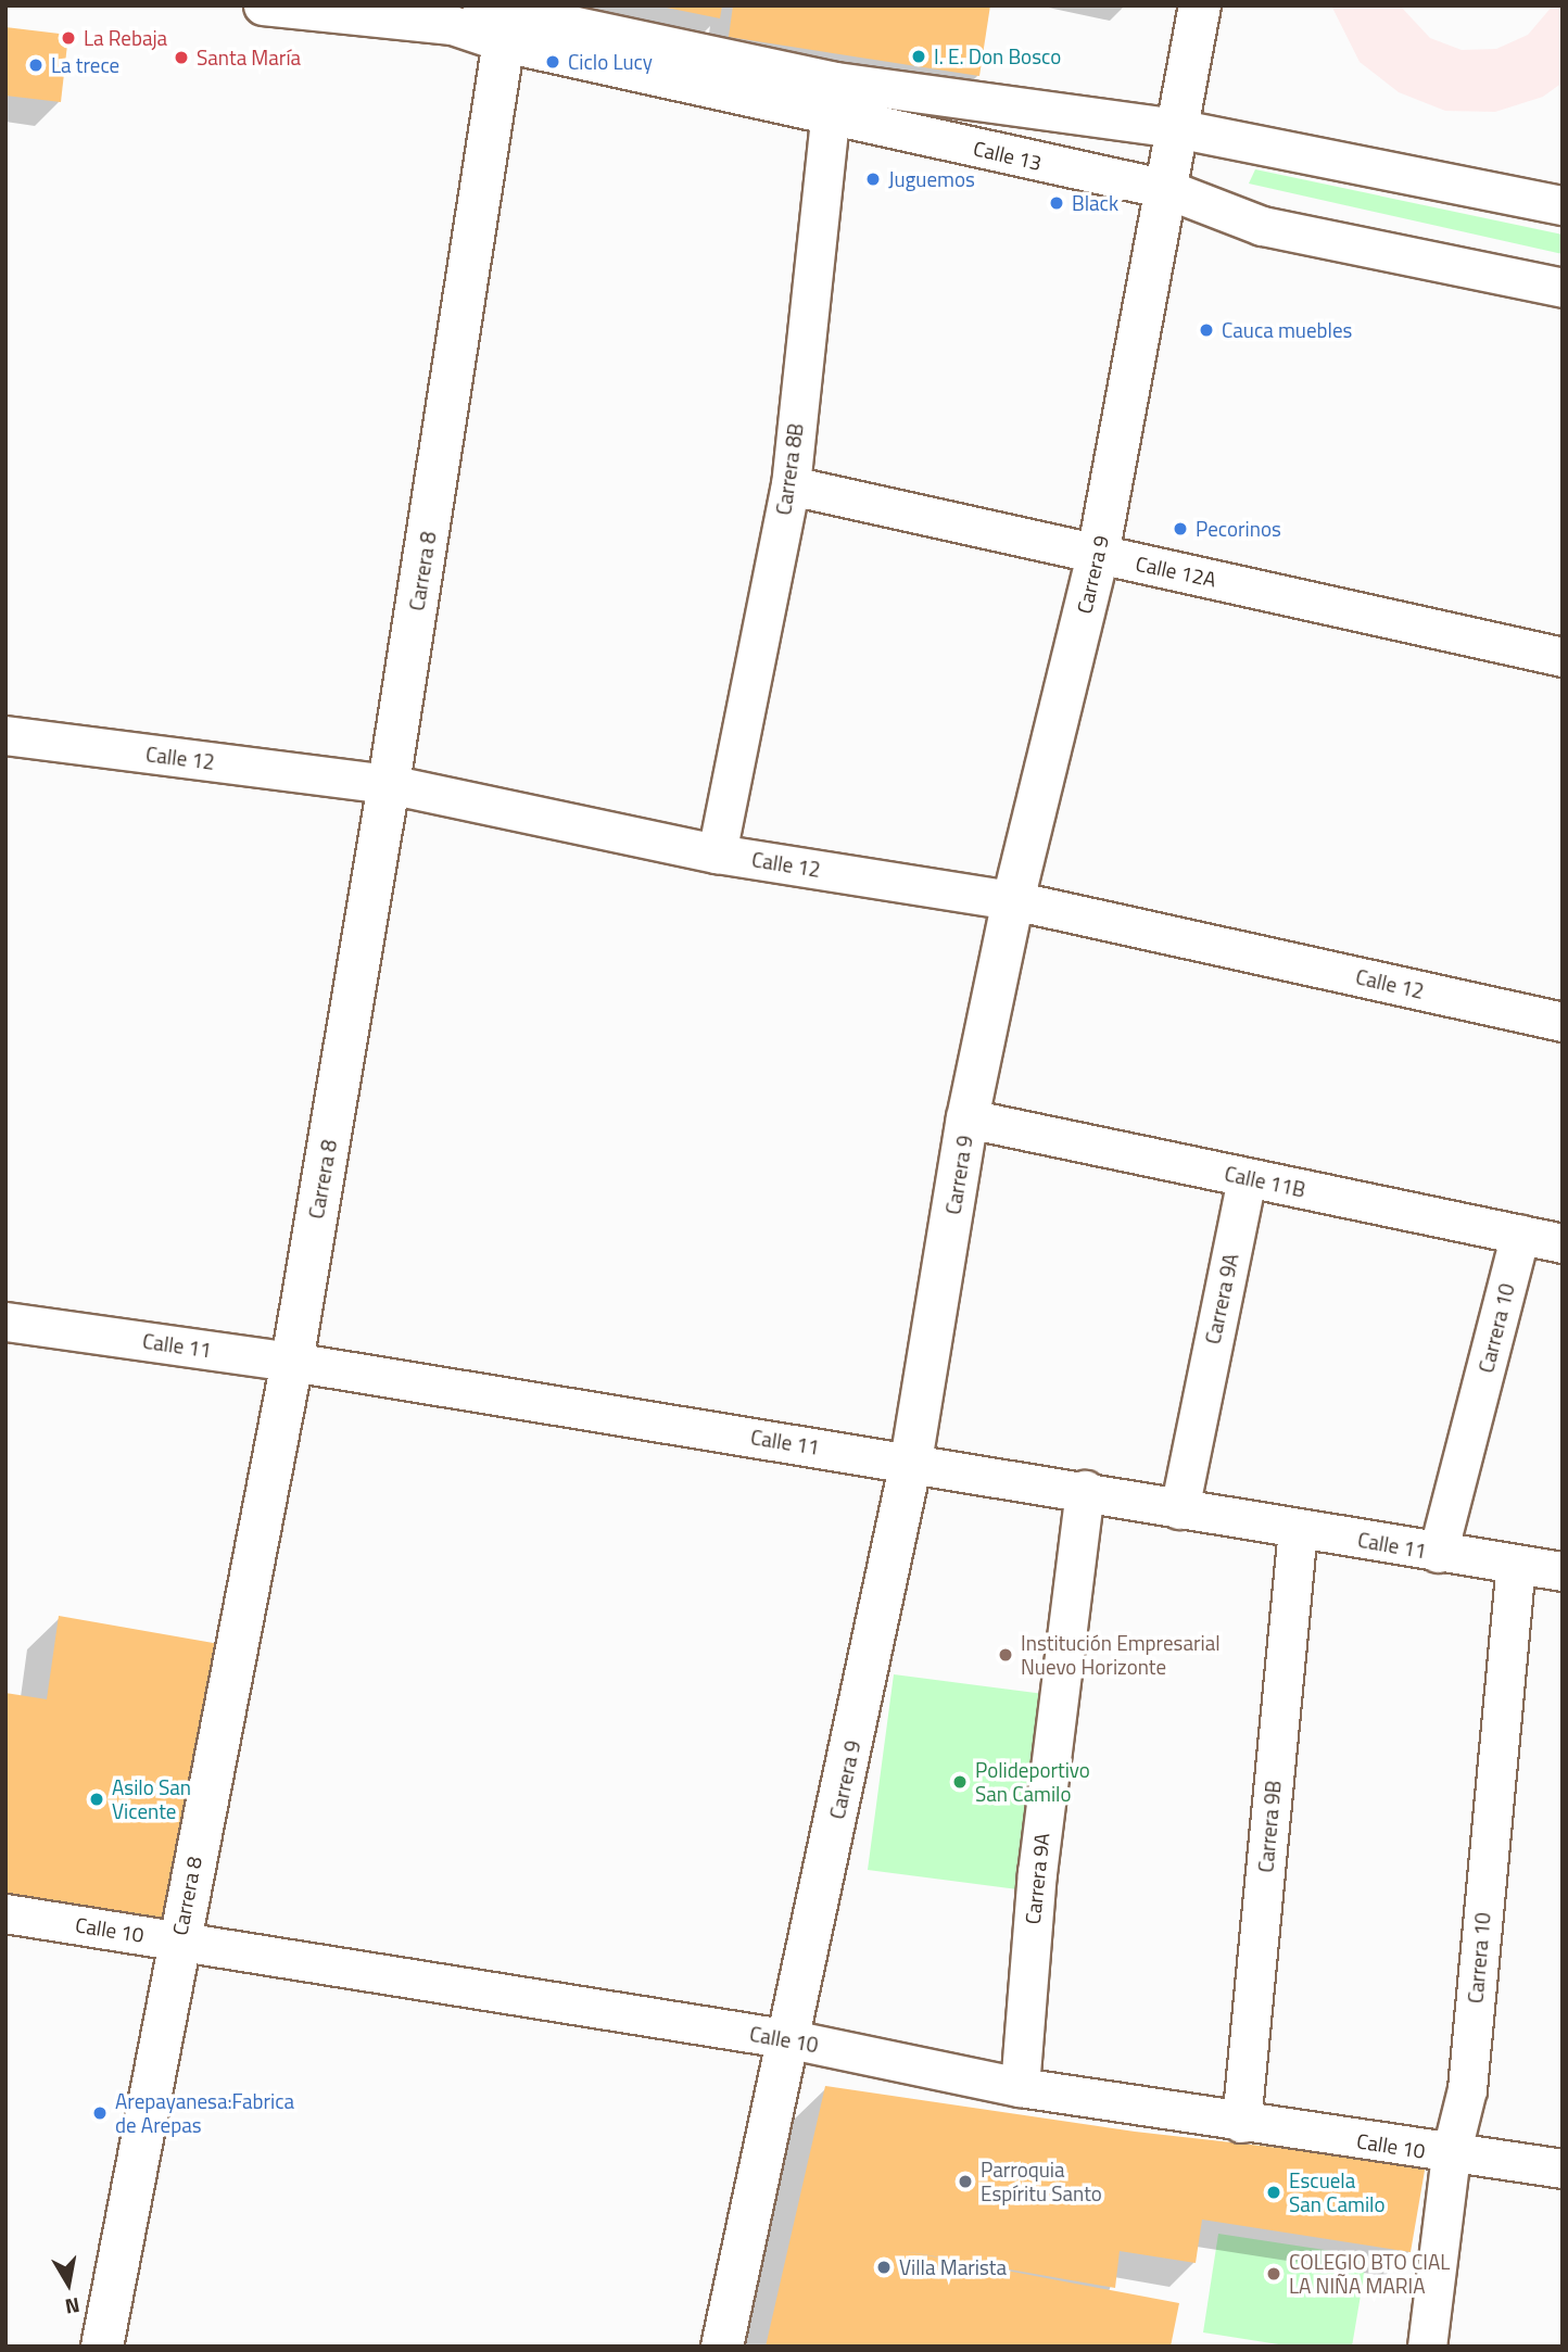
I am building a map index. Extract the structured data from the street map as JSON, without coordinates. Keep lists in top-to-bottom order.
{
  "streets": {
    "main road": ["Carrera 8", "Carrera 9"],
    "street": [
      "Calle 13",
      "Carrera 8B",
      "Calle 12A",
      "Calle 12",
      "Calle 11B",
      "Carrera 9A",
      "Carrera 10",
      "Calle 11",
      "Carrera 9B",
      "Calle 10"
    ]
  },
  "crossings": [
    ["Calle 13", "Carrera 8B"],
    ["Calle 13", "Carrera 8"],
    ["Calle 13", "Carrera 9"],
    ["Carrera 8B", "Calle 12A"],
    ["Carrera 8B", "Calle 12"],
    ["Carrera 8", "Calle 12"],
    ["Carrera 8", "Calle 11"],
    ["Carrera 8", "Calle 10"],
    ["Calle 12A", "Carrera 9"],
    ["Carrera 9", "Calle 12"],
    ["Carrera 9", "Calle 11B"],
    ["Carrera 9", "Calle 11"],
    ["Carrera 9", "Calle 10"],
    ["Calle 11B", "Carrera 9A"],
    ["Calle 11B", "Carrera 10"],
    ["Carrera 9A", "Calle 11"],
    ["Carrera 9A", "Calle 10"],
    ["Carrera 10", "Calle 11"],
    ["Carrera 10", "Calle 10"],
    ["Calle 11", "Carrera 9B"],
    ["Carrera 9B", "Calle 10"]
  ],
  "places": [
    "La Rebaja",
    "I. E. Don Bosco",
    "Santa María",
    "Ciclo Lucy",
    "La trece",
    "Juguemos",
    "Black",
    "Cauca muebles",
    "Pecorinos",
    "Institución Empresarial Nuevo Horizonte",
    "Polideportivo San Camilo",
    "Asilo San Vicente",
    "Arepayanesa:Fabrica de Arepas",
    "Parroquia Espíritu Santo",
    "Escuela San Camilo",
    "Villa Marista",
    "COLEGIO BTO CIAL LA NIÑA MARIA"
  ],
  "north": "bottom"
}
